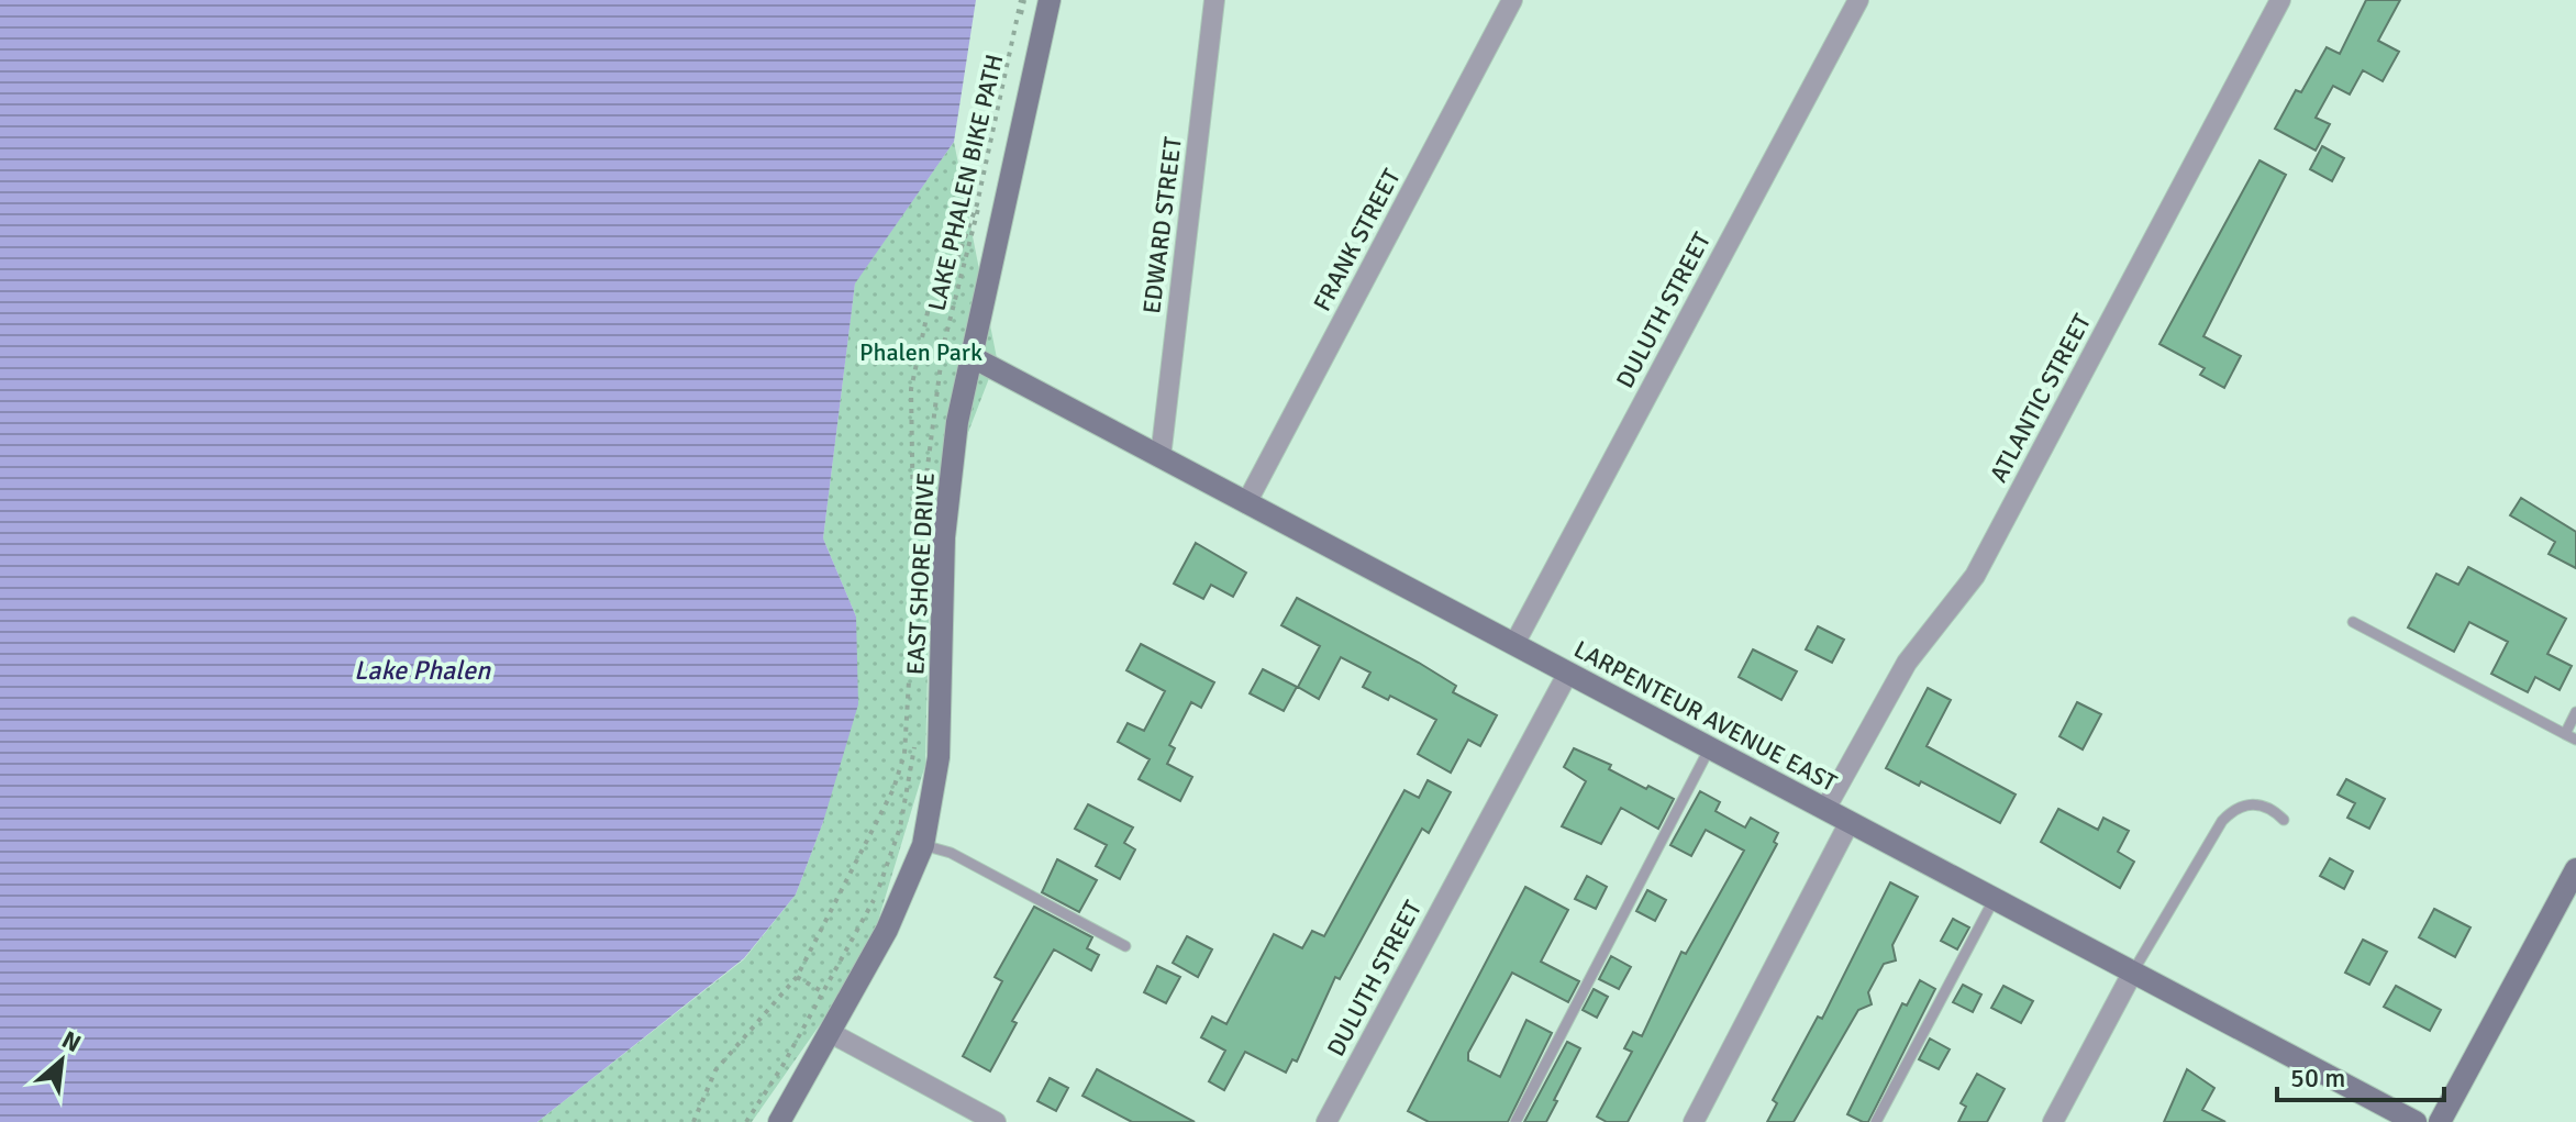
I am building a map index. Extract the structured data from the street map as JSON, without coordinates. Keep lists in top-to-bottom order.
{
  "streets": {
    "street": [
      "EDWARD STREET",
      "FRANK STREET",
      "DULUTH STREET",
      "ATLANTIC STREET",
      "EAST SHORE DRIVE",
      "LARPENTEUR AVENUE EAST"
    ],
    "path": ["LAKE PHALEN BIKE PATH"]
  },
  "crossings": [
    ["EDWARD STREET", "LARPENTEUR AVENUE EAST"],
    ["FRANK STREET", "LARPENTEUR AVENUE EAST"],
    ["DULUTH STREET", "LARPENTEUR AVENUE EAST"],
    ["ATLANTIC STREET", "LARPENTEUR AVENUE EAST"],
    ["EAST SHORE DRIVE", "LARPENTEUR AVENUE EAST"]
  ],
  "water": ["Lake Phalen"],
  "parks": ["Phalen Park"],
  "scale_bar": "50 m",
  "north": "top right"
}
